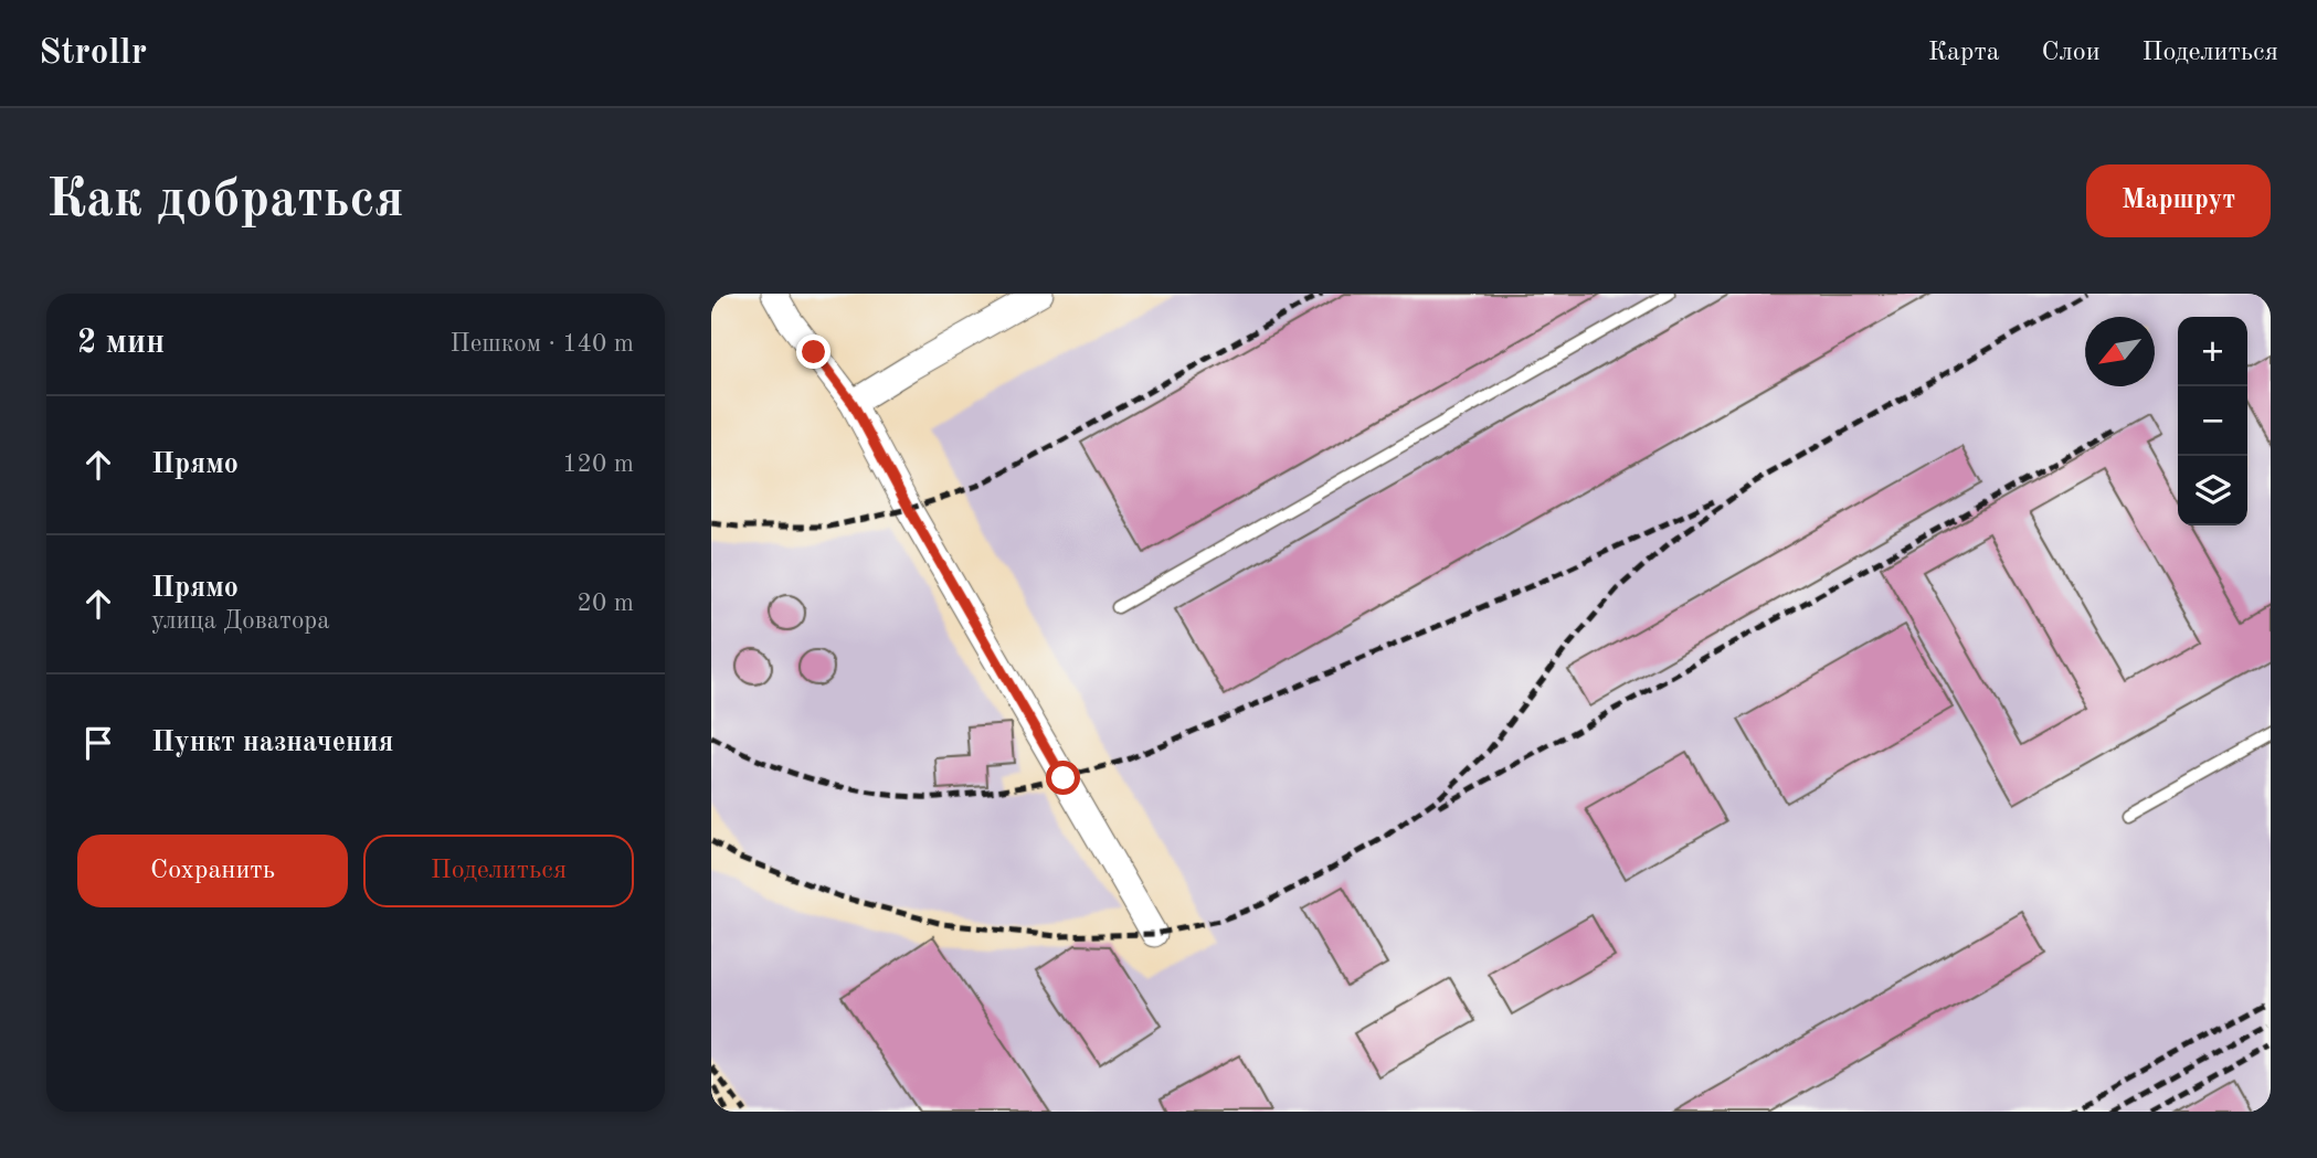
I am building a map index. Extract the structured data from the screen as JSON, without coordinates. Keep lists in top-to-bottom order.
{
  "north": "bottom left",
  "page": {
    "header": "Strollr",
    "nav": ["Карта", "Слои", "Поделиться"],
    "buttons": [
      "Маршрут",
      ["Сохранить", "Поделиться"]
    ],
    "title": "Как добраться",
    "heading": ["2 мин", "Пешком · 140 m"],
    "map_buttons": ["+", "−"],
    "list": [
      ["Прямо", "120 m"],
      ["Прямо", "улица Доватора", "20 m"],
      "Пункт назначения"
    ]
  }
}
